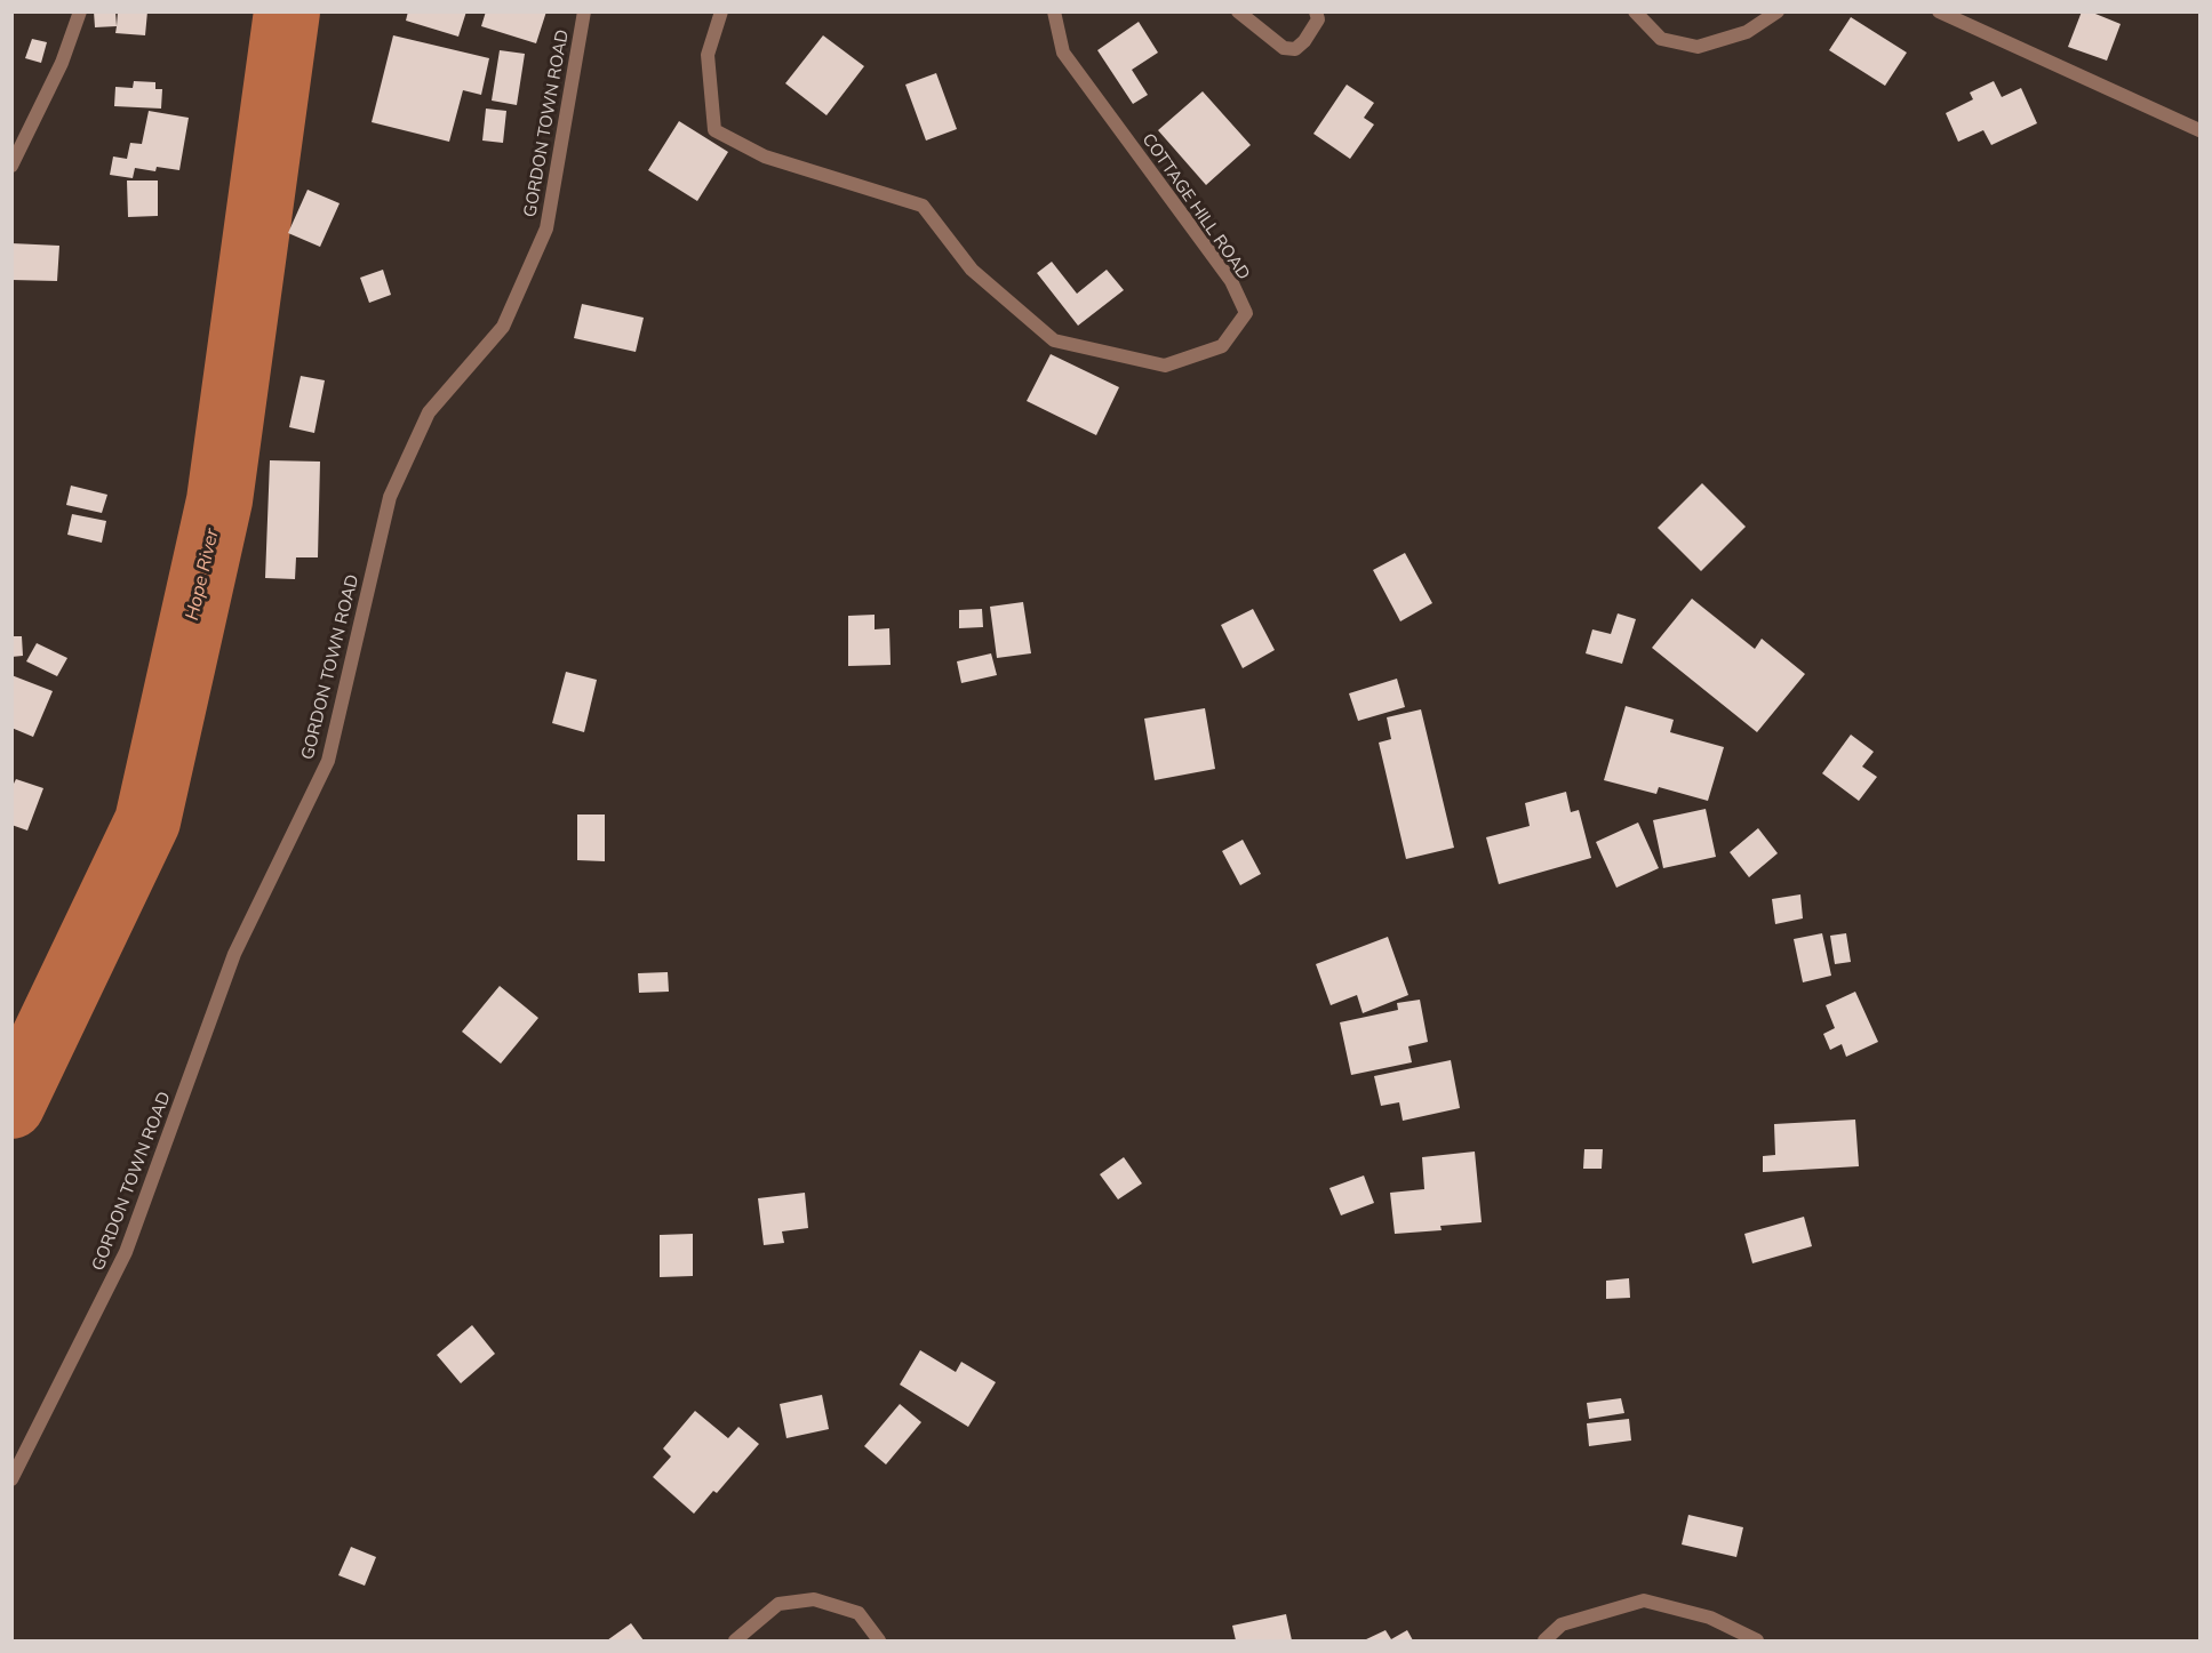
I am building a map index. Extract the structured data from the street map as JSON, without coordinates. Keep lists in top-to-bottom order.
{
  "streets": {
    "street": ["GORDON TOWN ROAD", "COTTAGE HILL ROAD"]
  },
  "water": ["Hope River"]
}
